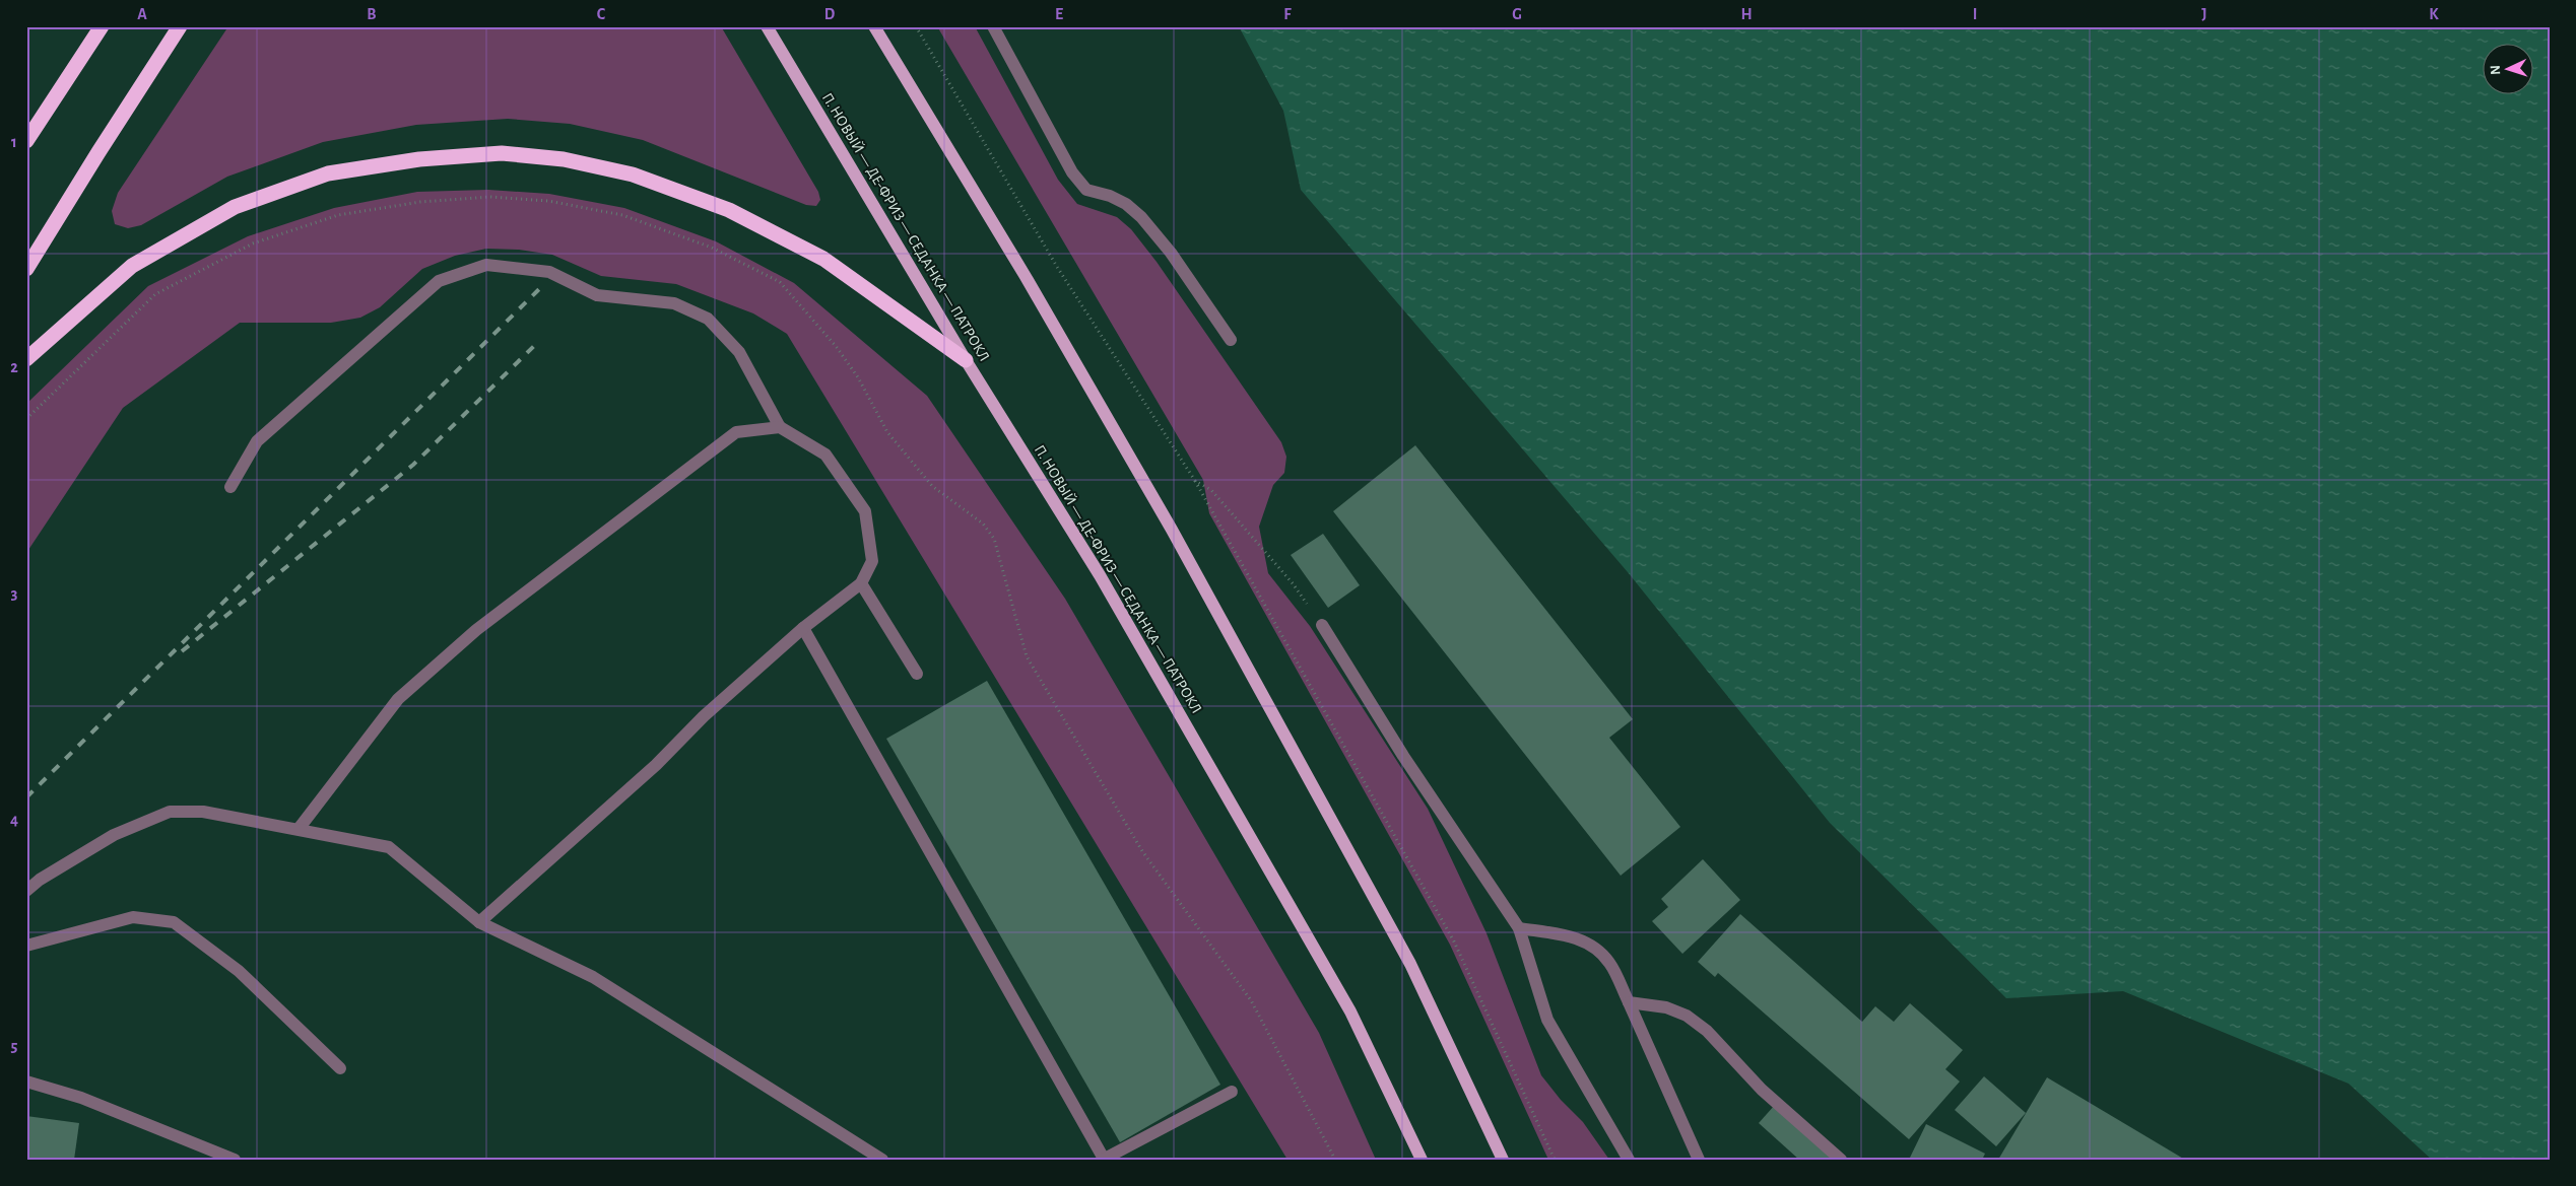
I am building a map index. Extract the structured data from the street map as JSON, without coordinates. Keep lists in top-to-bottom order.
{
  "streets": {
    "main road": ["П. НОВЫЙ — ДЕ-ФРИЗ — СЕДАНКА — ПАТРОКЛ"]
  },
  "north": "left",
  "grid": {
    "columns": [
      "A",
      "B",
      "C",
      "D",
      "E",
      "F",
      "G",
      "H",
      "I",
      "J",
      "K"
    ],
    "rows": [
      "1",
      "2",
      "3",
      "4",
      "5"
    ]
  }
}
